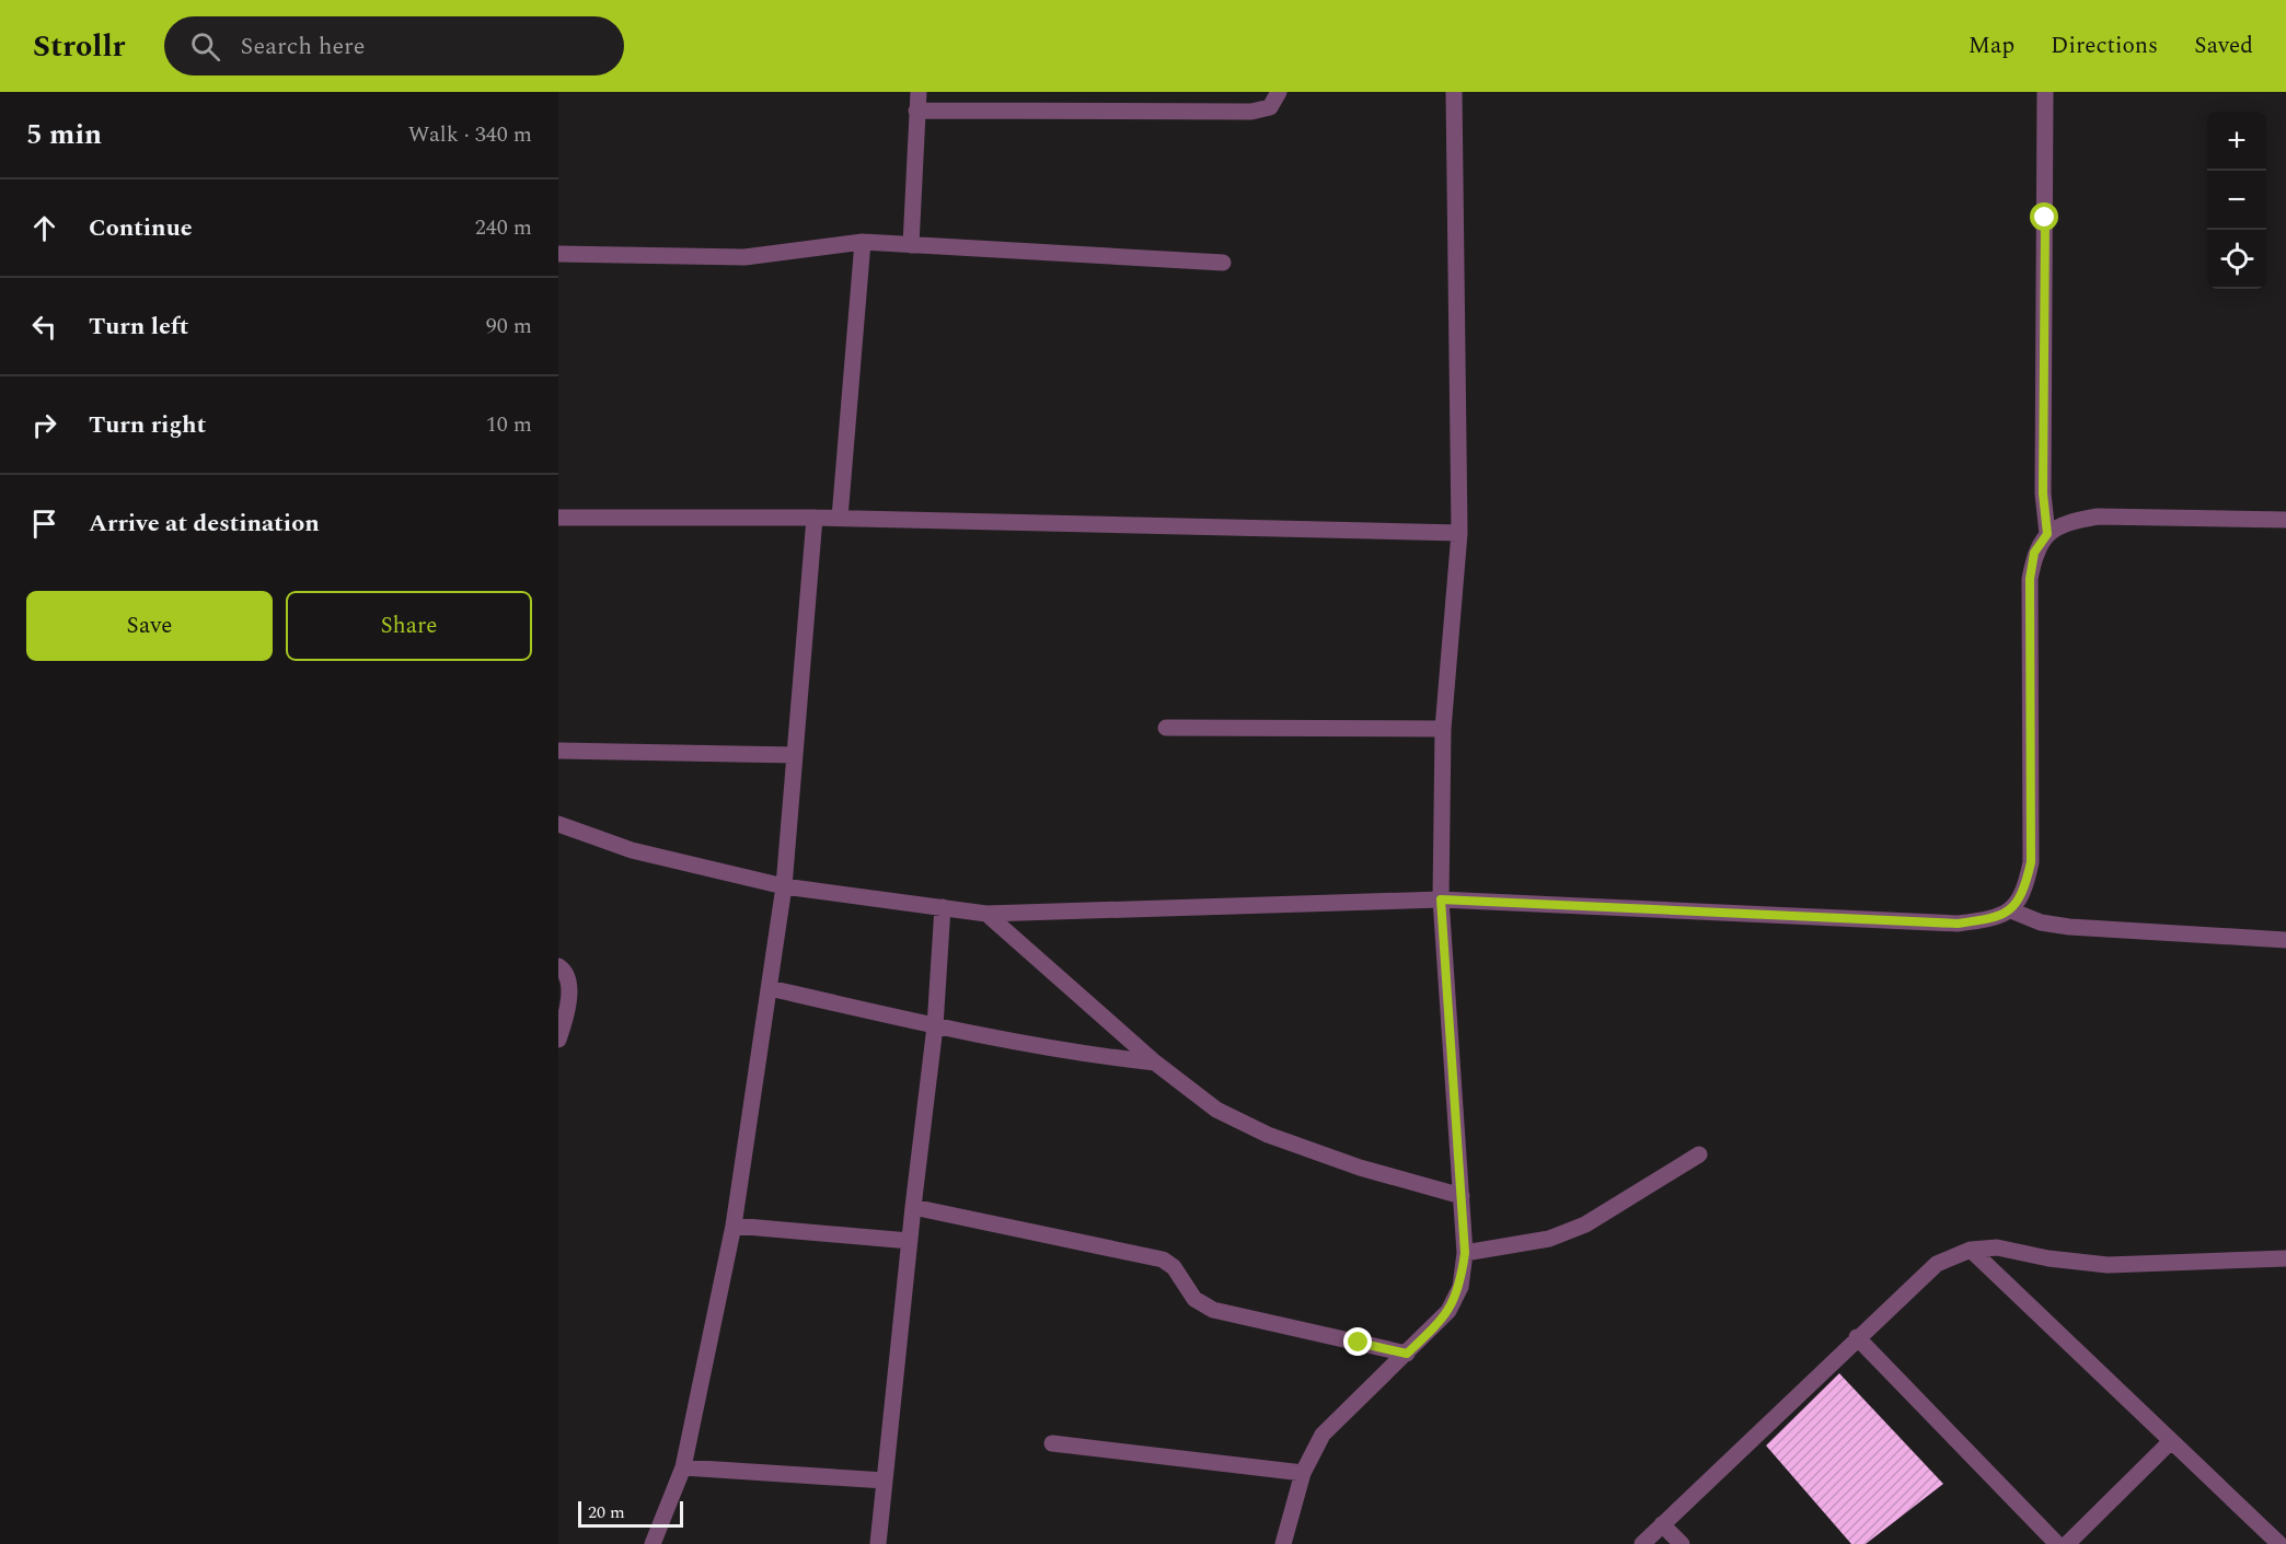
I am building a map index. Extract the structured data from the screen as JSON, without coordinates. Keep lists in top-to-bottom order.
{
  "scale_bar": "20 m",
  "page": {
    "header": "Strollr",
    "search": "Search here",
    "nav": ["Map", "Directions", "Saved"],
    "heading": ["5 min", "Walk · 340 m"],
    "map_buttons": ["+", "−"],
    "list": [
      ["Continue", "240 m"],
      ["Turn left", "90 m"],
      ["Turn right", "10 m"],
      "Arrive at destination"
    ],
    "buttons": ["Save", "Share"],
    "scale": "20 m"
  }
}
